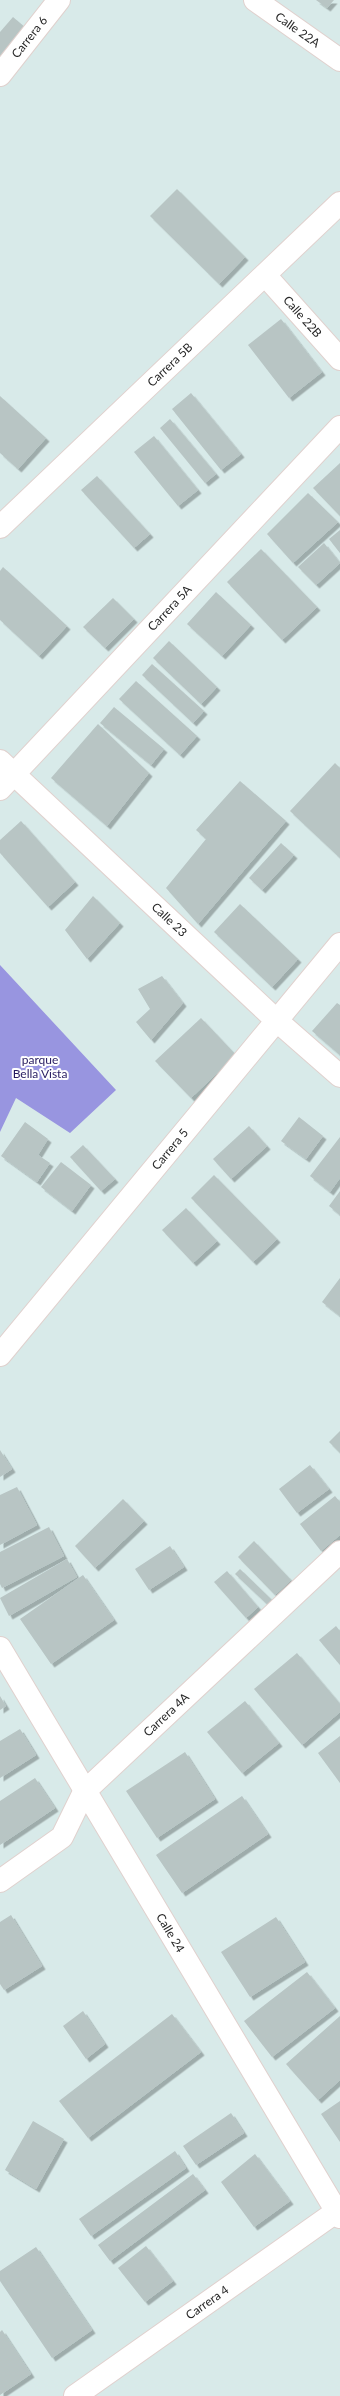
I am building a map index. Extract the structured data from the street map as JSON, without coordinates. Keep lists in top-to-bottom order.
{
  "streets": {
    "street": [
      "Calle 22A",
      "Carrera 6",
      "Calle 22B",
      "Carrera 5B",
      "Carrera 5A",
      "Calle 23",
      "Carrera 5",
      "Carrera 4A",
      "Calle 24",
      "Carrera 4"
    ]
  },
  "crossings": [
    ["Calle 22B", "Carrera 5B"],
    ["Carrera 5A", "Calle 23"],
    ["Calle 23", "Carrera 5"],
    ["Carrera 4A", "Calle 24"],
    ["Calle 24", "Carrera 4"]
  ],
  "parks": ["parque Bella Vista"]
}
